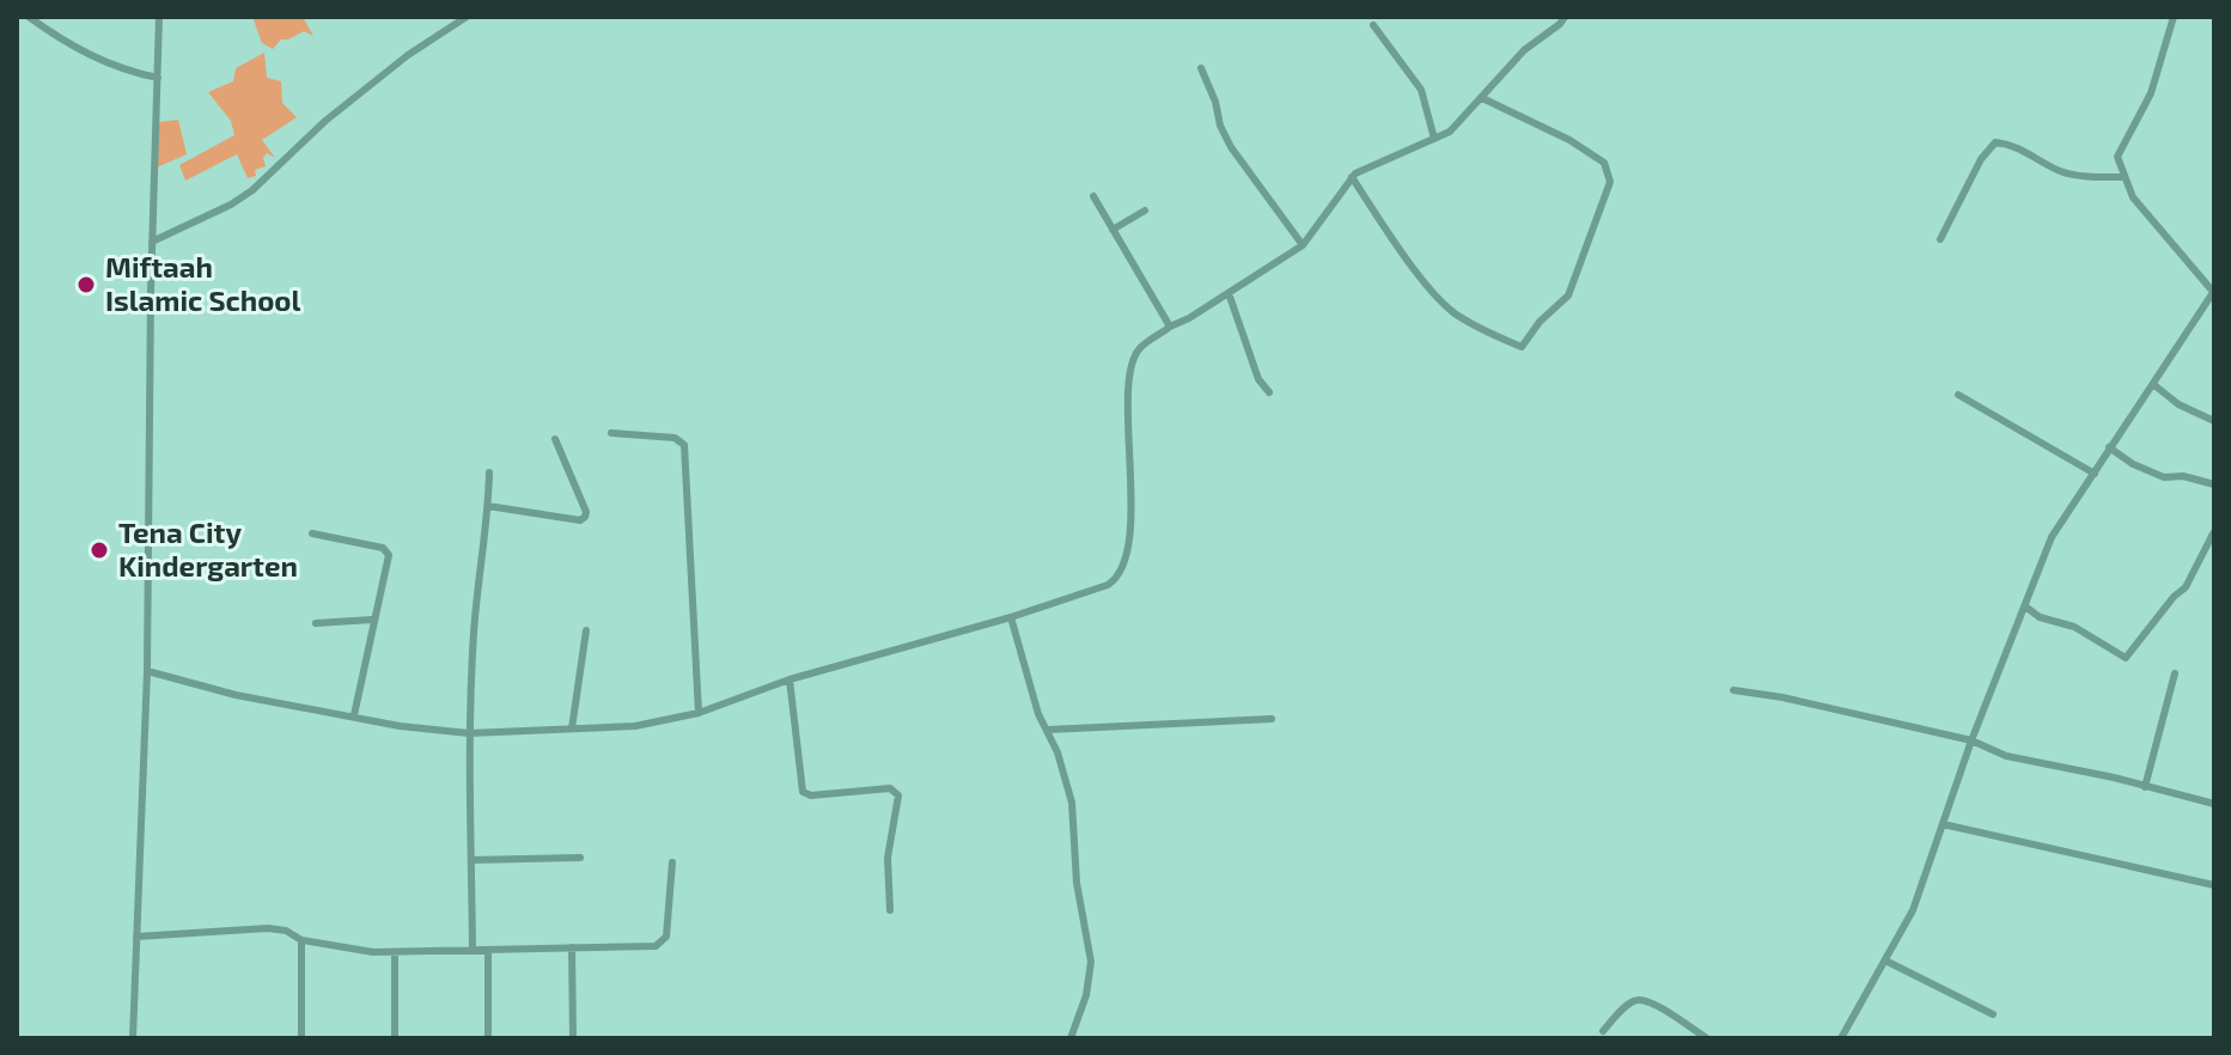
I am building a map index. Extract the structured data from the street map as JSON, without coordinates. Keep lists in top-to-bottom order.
{
  "places": ["Miftaah Islamic School", "Tena City Kindergarten"]
}
